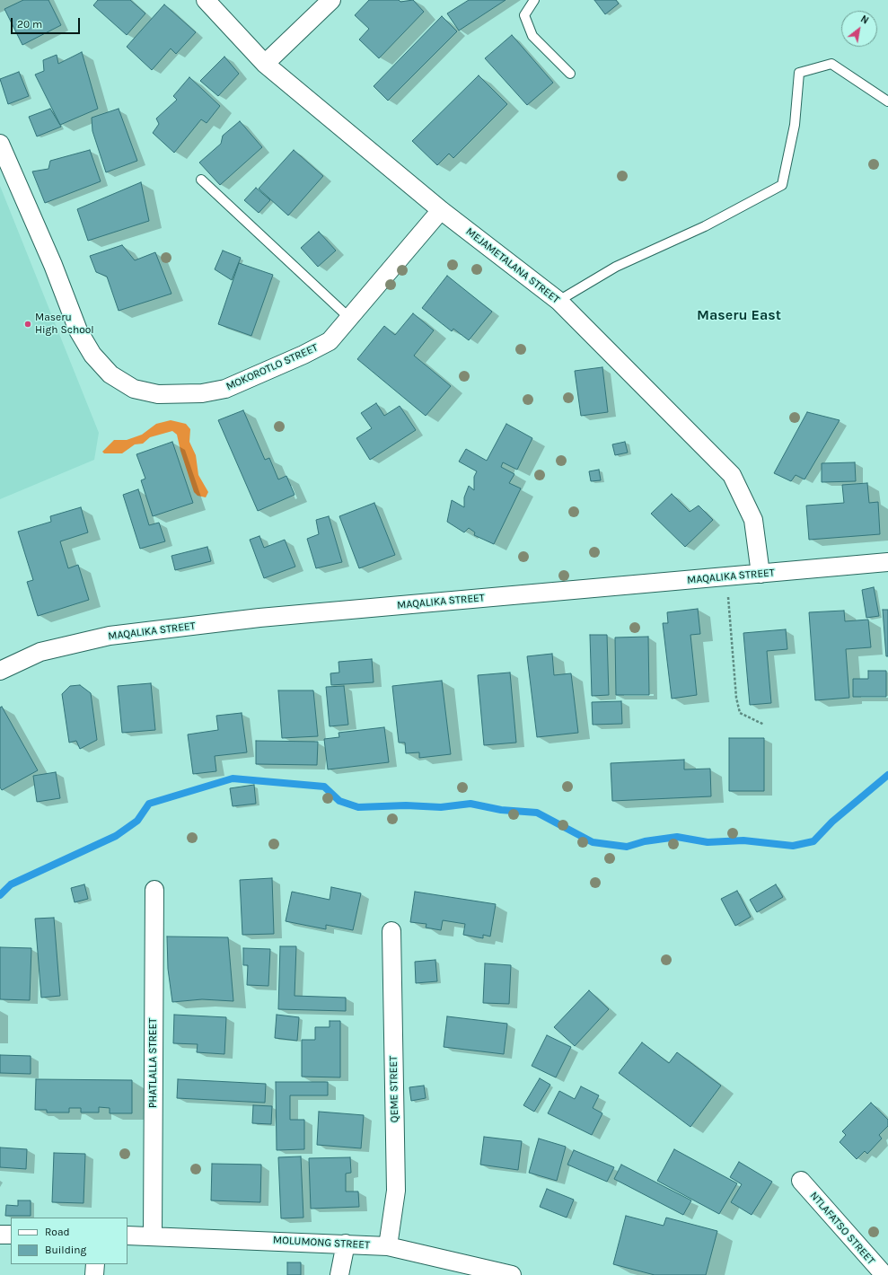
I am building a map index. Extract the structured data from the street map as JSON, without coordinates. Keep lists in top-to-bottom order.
{
  "streets": {
    "street": [
      "MEJAMETALANA STREET",
      "MOKOROTLO STREET",
      "MAQALIKA STREET",
      "PHATLALLA STREET",
      "QEME STREET",
      "NTLAFATSO STREET",
      "MOLUMONG STREET"
    ]
  },
  "crossings": [
    ["MEJAMETALANA STREET", "MOKOROTLO STREET"],
    ["MEJAMETALANA STREET", "MAQALIKA STREET"],
    ["PHATLALLA STREET", "MOLUMONG STREET"],
    ["QEME STREET", "MOLUMONG STREET"]
  ],
  "districts": ["Maseru East"],
  "places": ["Maseru High School"],
  "legend": ["Road", "Building"],
  "scale_bar": "20 m",
  "north": "top right"
}
